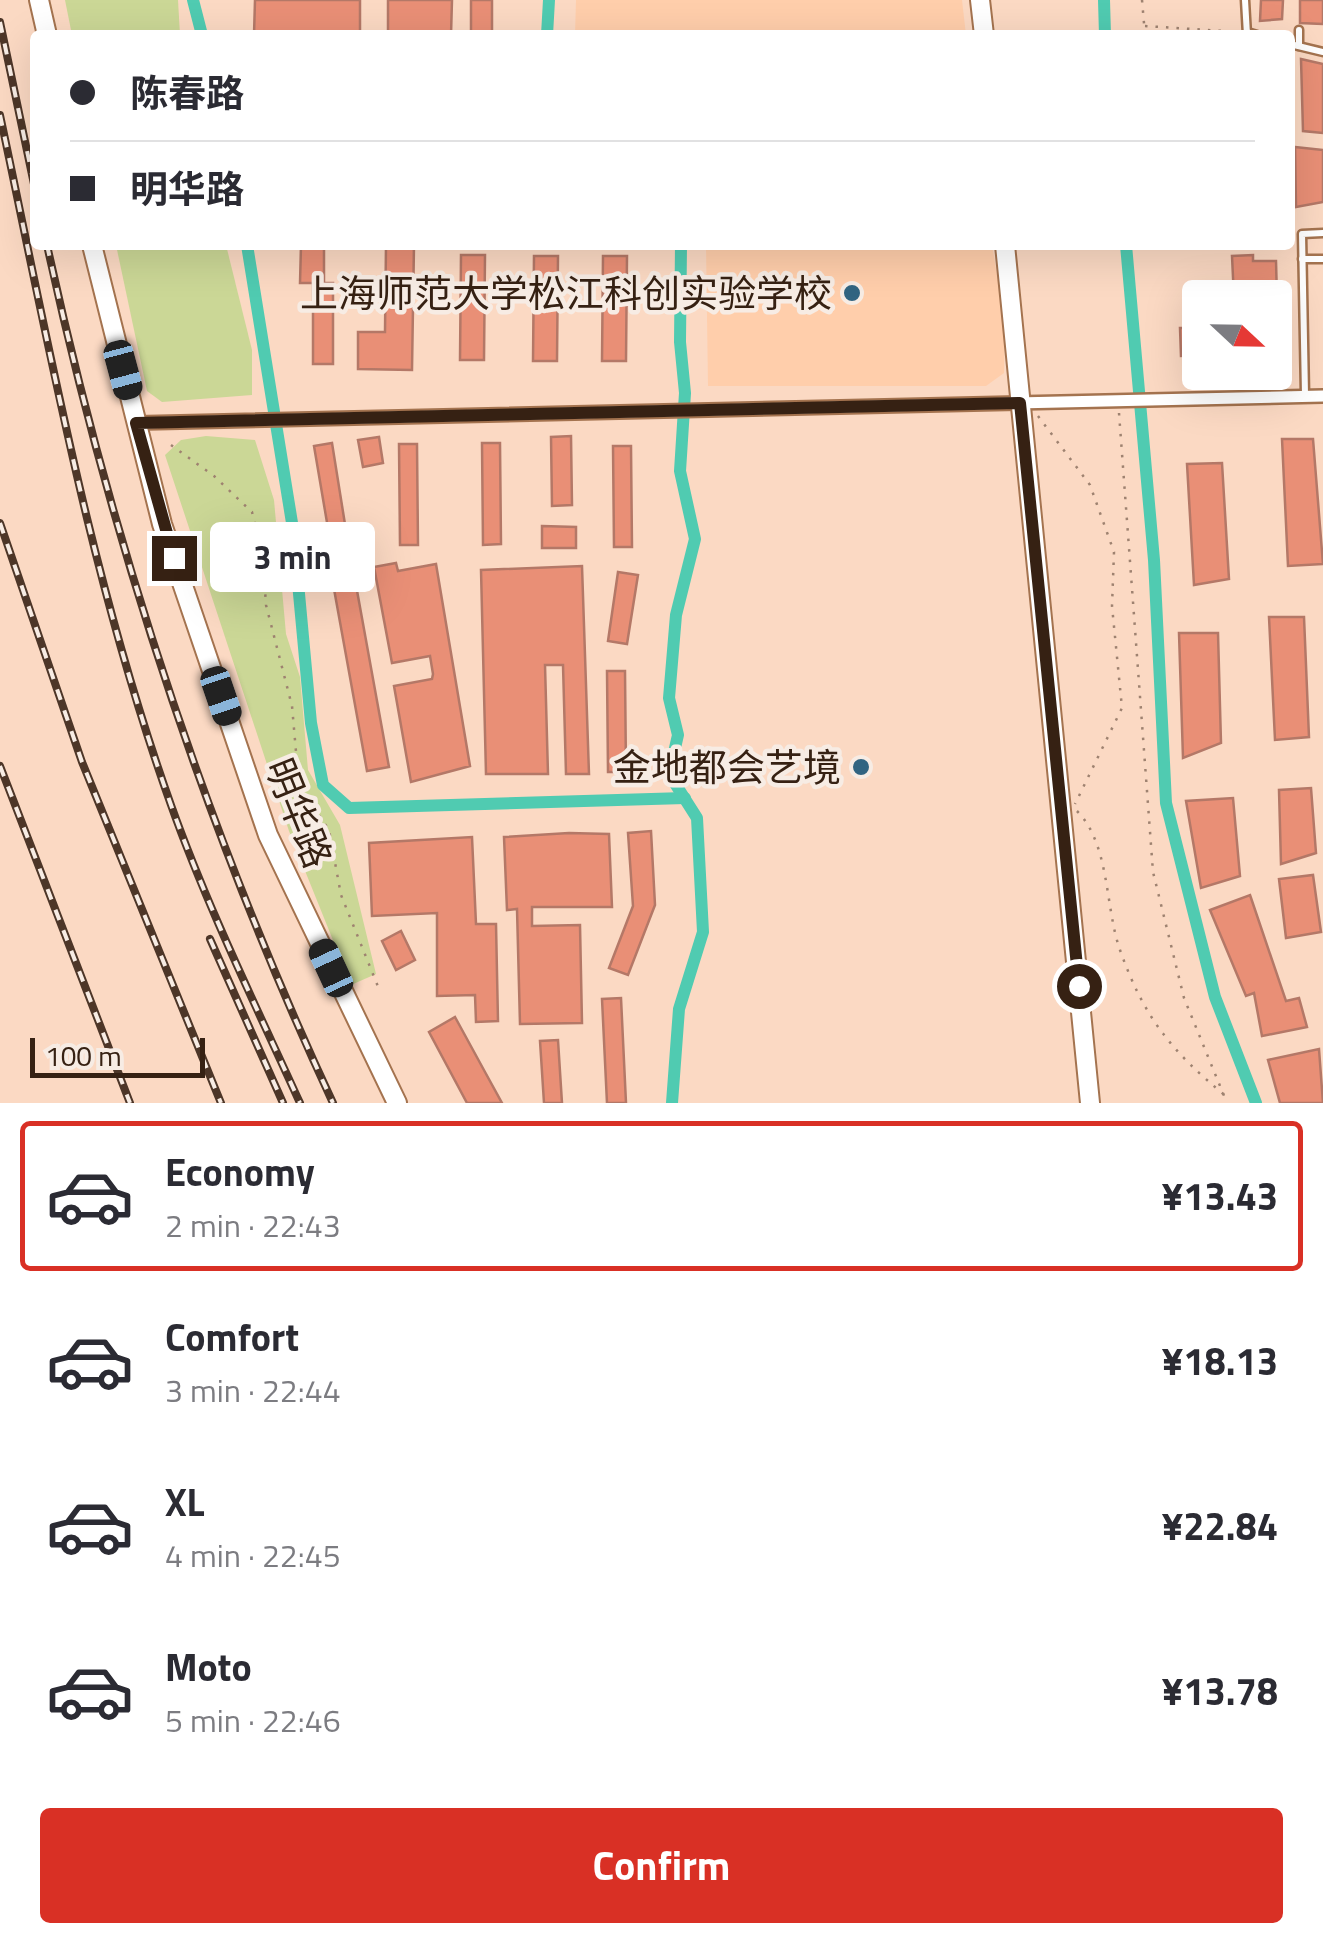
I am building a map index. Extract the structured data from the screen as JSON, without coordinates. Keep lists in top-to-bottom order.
{
  "streets": {
    "street": ["明华路"]
  },
  "places": ["上海师范大学松江科创实验学校", "金地都会艺境"],
  "scale_bar": "100 m",
  "north": "right",
  "page": {
    "banner": ["陈春路", "明华路"],
    "bubble": "3 min",
    "scale": "100 m",
    "list": [
      {
        "name": "Economy",
        "note": "2 min · 22:43",
        "value": "¥13.43"
      },
      {
        "name": "Comfort",
        "note": "3 min · 22:44",
        "value": "¥18.13"
      },
      {
        "name": "XL",
        "note": "4 min · 22:45",
        "value": "¥22.84"
      },
      {
        "name": "Moto",
        "note": "5 min · 22:46",
        "value": "¥13.78"
      }
    ],
    "buttons": "Confirm"
  }
}
